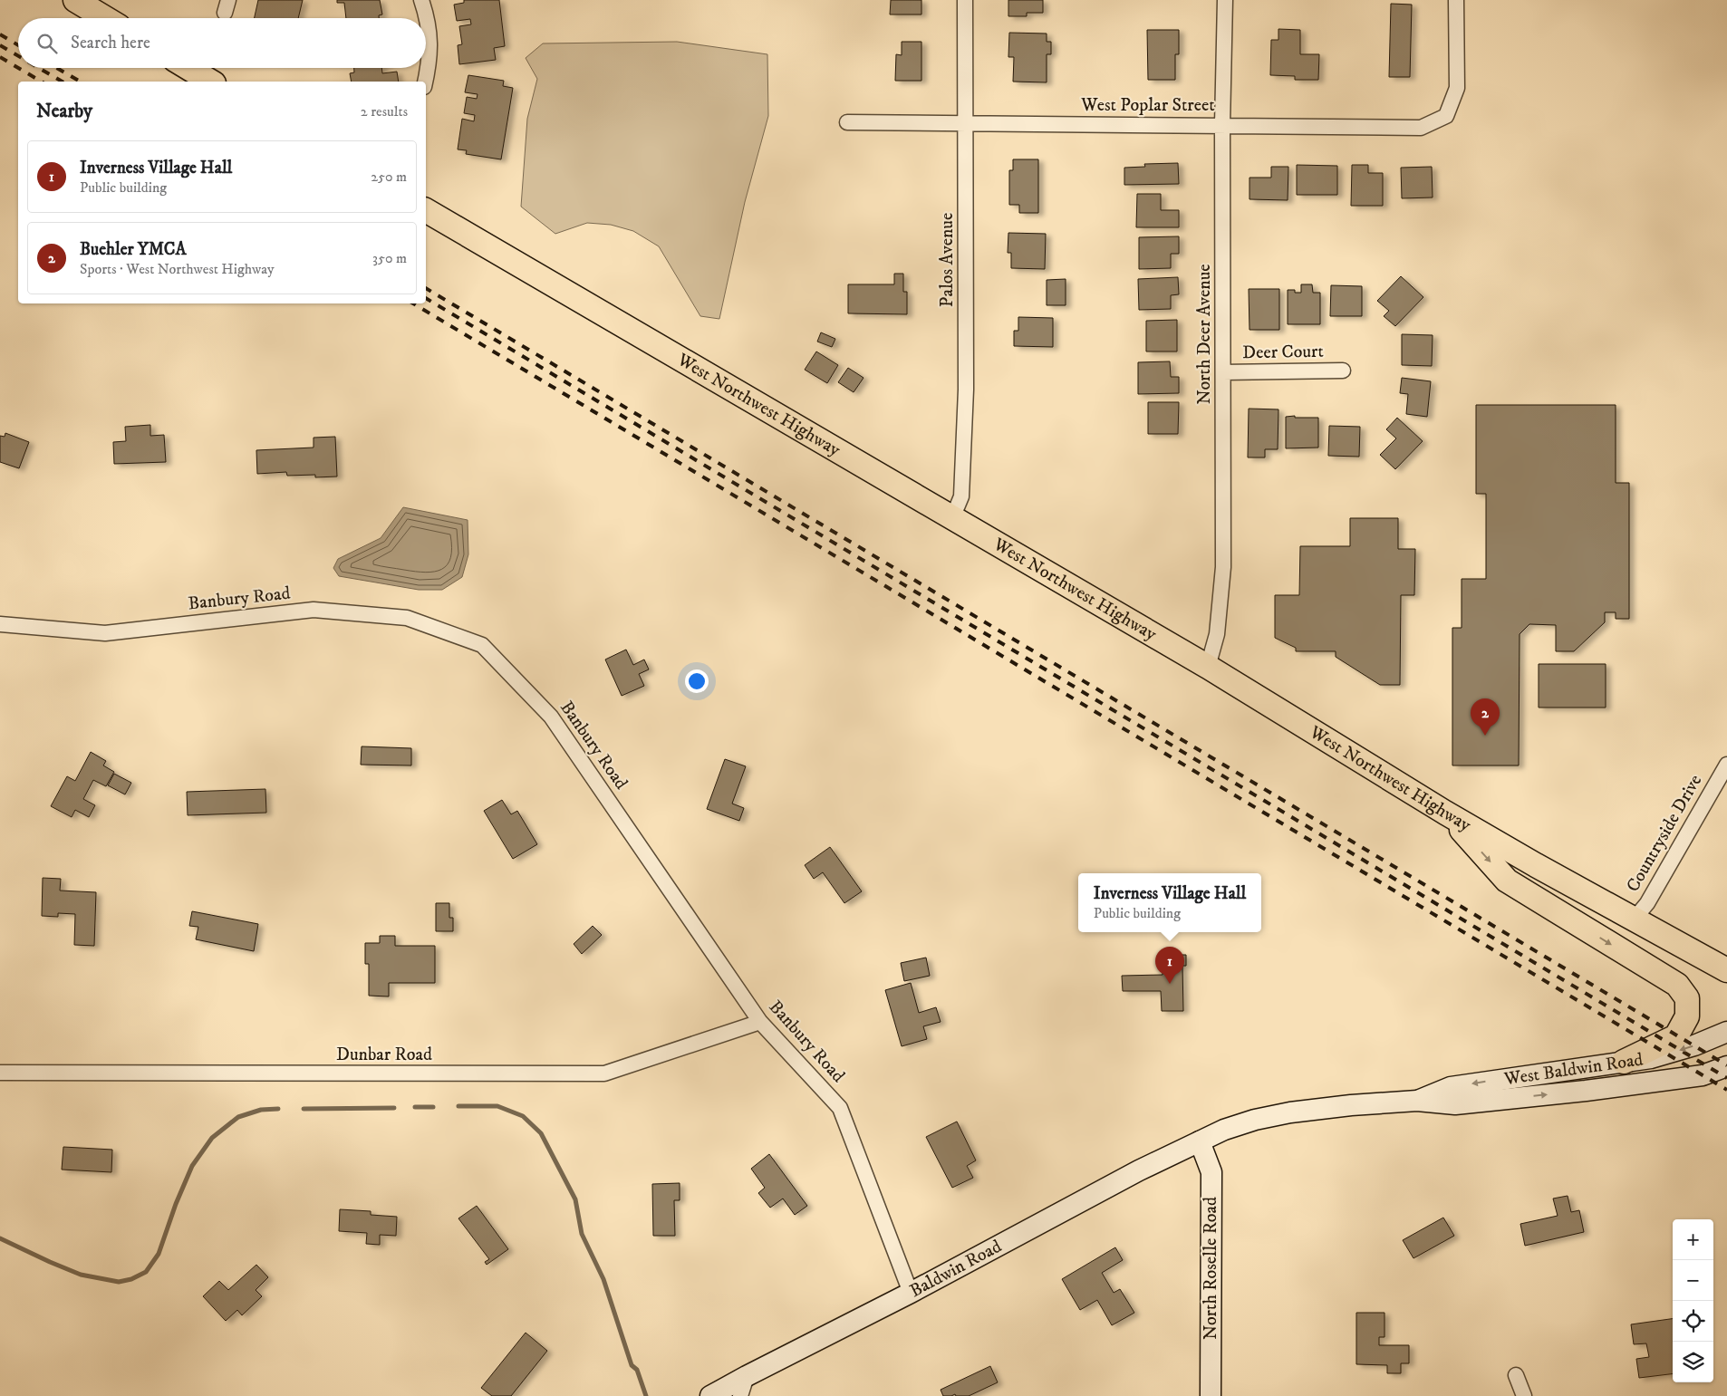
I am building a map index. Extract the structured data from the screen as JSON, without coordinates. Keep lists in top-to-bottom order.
{
  "streets": {
    "main road": [
      "West Northwest Highway",
      "West Baldwin Road",
      "Baldwin Road",
      "North Roselle Road"
    ],
    "street": [
      "West Poplar Street",
      "Palos Avenue",
      "North Deer Avenue",
      "Deer Court",
      "Banbury Road",
      "Countryside Drive",
      "Dunbar Road"
    ]
  },
  "crossings": [
    ["West Poplar Street", "Palos Avenue"],
    ["West Poplar Street", "North Deer Avenue"],
    ["Palos Avenue", "West Northwest Highway"],
    ["North Deer Avenue", "Deer Court"],
    ["North Deer Avenue", "West Northwest Highway"],
    ["West Northwest Highway", "Countryside Drive"],
    ["Banbury Road", "Dunbar Road"],
    ["Banbury Road", "Baldwin Road"],
    ["West Baldwin Road", "Baldwin Road"],
    ["West Baldwin Road", "North Roselle Road"],
    ["Baldwin Road", "North Roselle Road"]
  ],
  "page": {
    "search": "Search here",
    "heading": ["Nearby", "2 results"],
    "list": [
      {
        "mark": "1",
        "name": "Inverness Village Hall",
        "note": "Public building",
        "value": "250 m"
      },
      {
        "mark": "2",
        "name": "Buehler YMCA",
        "note": "Sports · West Northwest Highway",
        "value": "350 m"
      }
    ],
    "pins": ["2", "1"],
    "popup": ["Inverness Village Hall", "Public building"],
    "map_buttons": ["+", "−"]
  }
}
